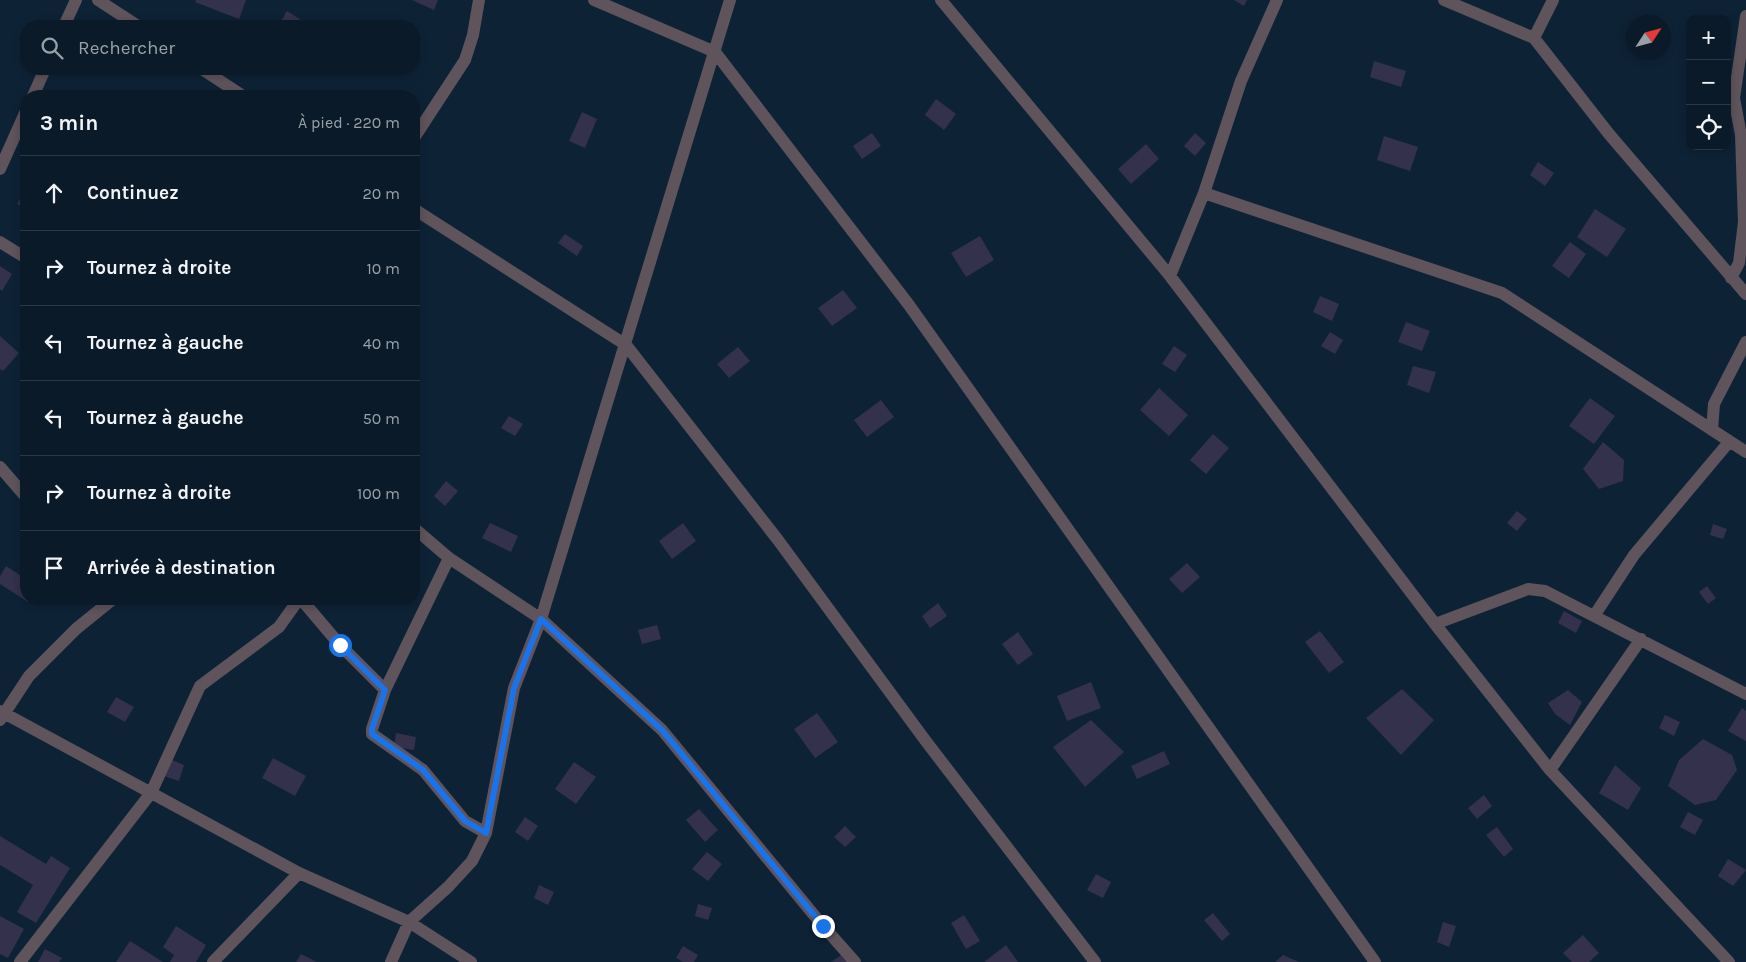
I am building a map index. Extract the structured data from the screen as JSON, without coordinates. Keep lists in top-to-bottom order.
{
  "north": "top right",
  "page": {
    "map_buttons": ["+", "−"],
    "search": "Rechercher",
    "heading": ["3 min", "À pied · 220 m"],
    "list": [
      ["Continuez", "20 m"],
      ["Tournez à droite", "10 m"],
      ["Tournez à gauche", "40 m"],
      ["Tournez à gauche", "50 m"],
      ["Tournez à droite", "100 m"],
      "Arrivée à destination"
    ]
  }
}
